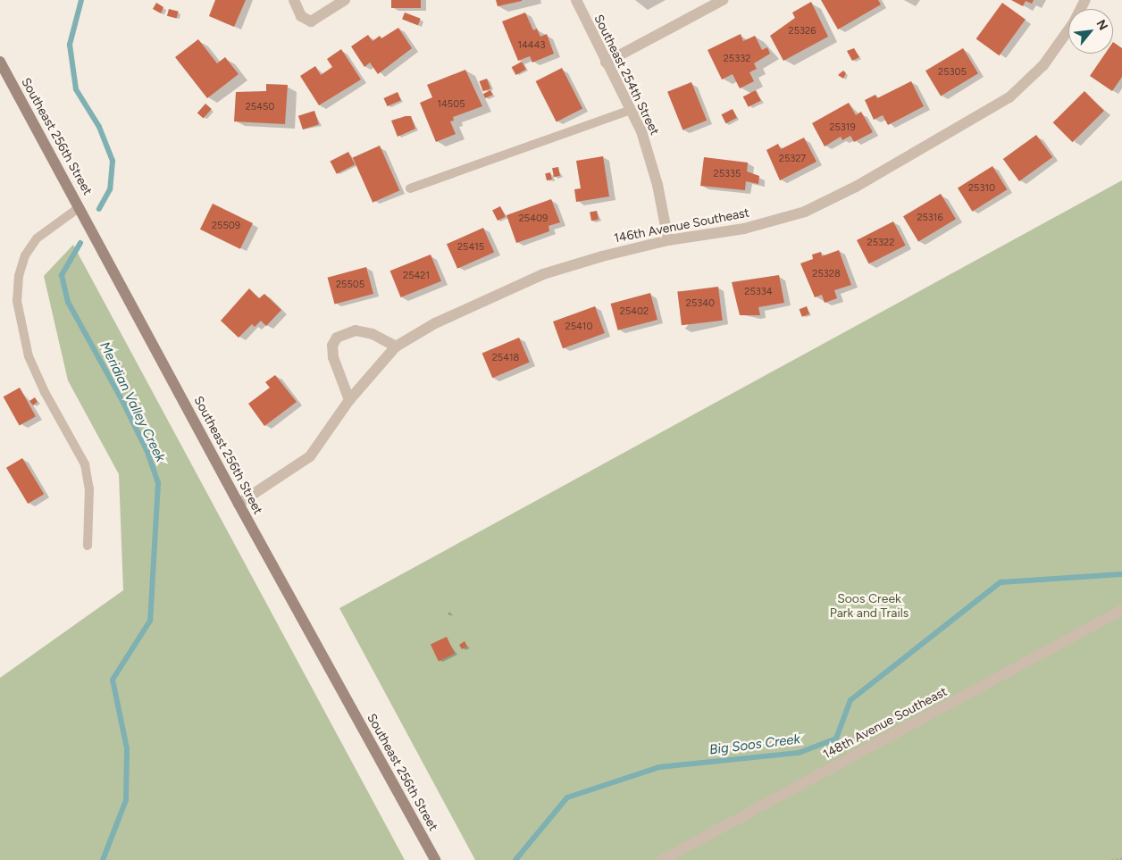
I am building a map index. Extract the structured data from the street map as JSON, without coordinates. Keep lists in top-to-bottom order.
{
  "streets": {
    "main road": ["Southeast 256th Street"],
    "street": ["Southeast 254th Street", "146th Avenue Southeast", "148th Avenue Southeast"]
  },
  "crossings": [
    ["Southeast 254th Street", "146th Avenue Southeast"],
    ["Southeast 256th Street", "146th Avenue Southeast"]
  ],
  "water": ["Meridian Valley Creek", "Big Soos Creek"],
  "parks": ["Soos Creek Park and Trails"],
  "house_numbers": [
    "25326",
    "14443",
    "25332",
    "25305",
    "14505",
    "25450",
    "25319",
    "25327",
    "25335",
    "25310",
    "25316",
    "25409",
    "25509",
    "25322",
    "25415",
    "25328",
    "25421",
    "25505",
    "25334",
    "25340",
    "25402",
    "25410",
    "25418"
  ],
  "north": "top right"
}
